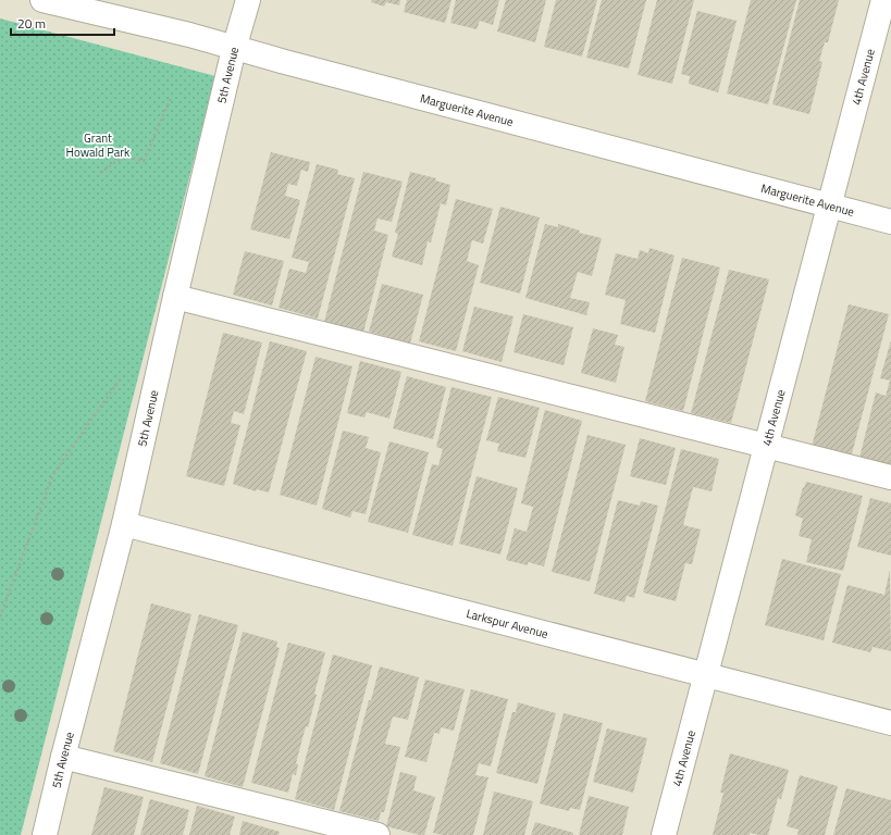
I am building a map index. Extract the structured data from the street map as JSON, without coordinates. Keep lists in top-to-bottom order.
{
  "streets": {
    "street": [
      "5th Avenue",
      "4th Avenue",
      "Marguerite Avenue",
      "Larkspur Avenue"
    ]
  },
  "crossings": [
    ["5th Avenue", "Marguerite Avenue"],
    ["5th Avenue", "Larkspur Avenue"],
    ["4th Avenue", "Marguerite Avenue"],
    ["4th Avenue", "Larkspur Avenue"]
  ],
  "parks": ["Grant Howald Park"],
  "scale_bar": "20 m"
}
